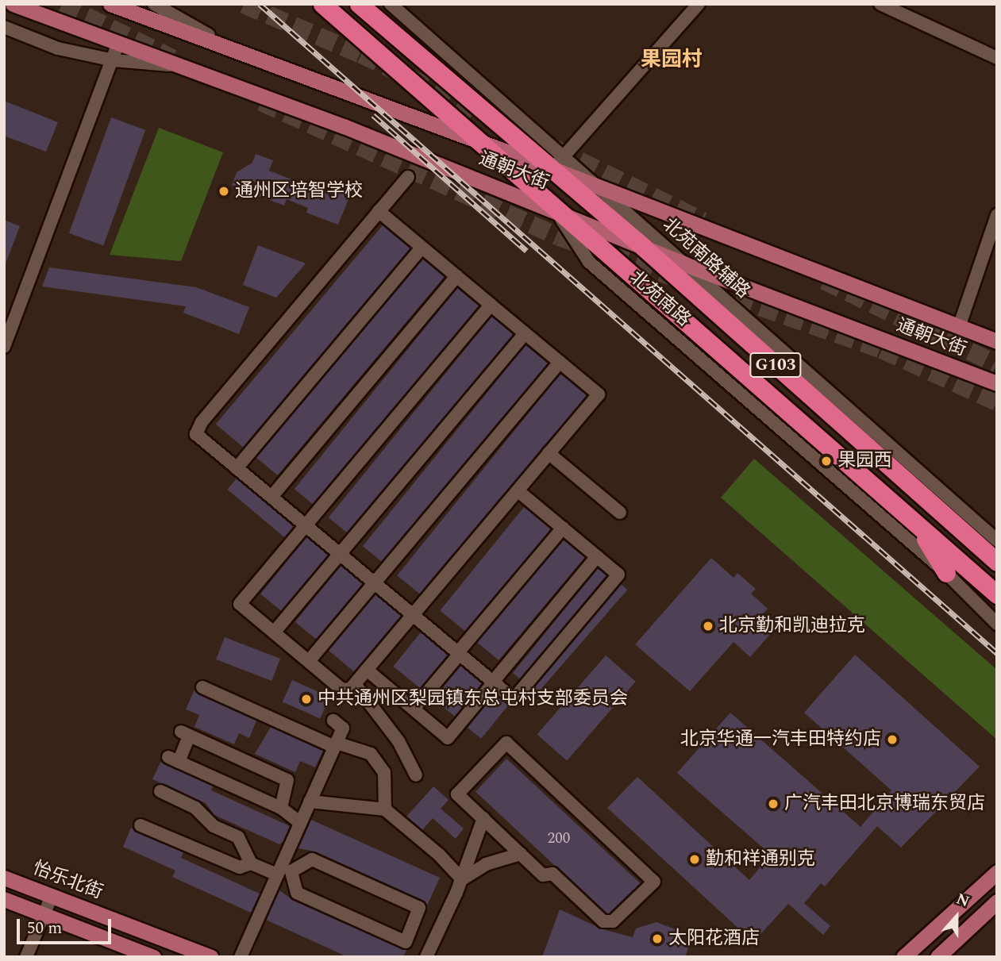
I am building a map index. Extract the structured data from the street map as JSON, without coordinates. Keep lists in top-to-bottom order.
{
  "streets": {
    "highway": ["北苑南路", "G103"],
    "main road": ["通朝大街", "怡乐北街"],
    "street": ["北苑南路辅路"]
  },
  "crossings": [
    ["通朝大街", "北苑南路辅路"],
    ["通朝大街", "北苑南路"]
  ],
  "districts": ["果园村"],
  "places": [
    "通州区培智学校",
    "果园西",
    "北京勤和凯迪拉克",
    "中共通州区梨园镇东总屯村支部委员会",
    "北京华通一汽丰田特约店",
    "广汽丰田北京博瑞东贸店",
    "勤和祥通别克",
    "太阳花酒店"
  ],
  "house_numbers": ["200"],
  "scale_bar": "50 m",
  "north": "top"
}
